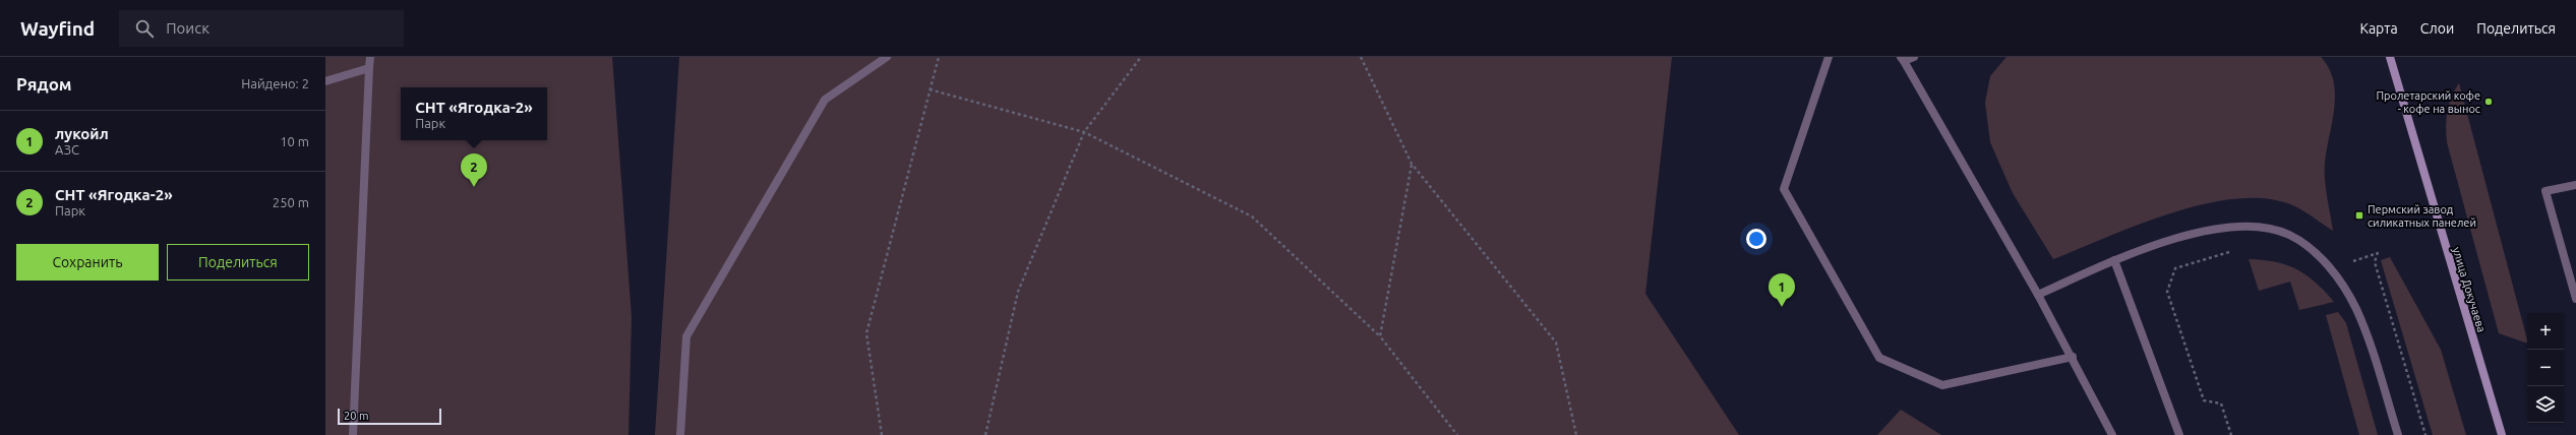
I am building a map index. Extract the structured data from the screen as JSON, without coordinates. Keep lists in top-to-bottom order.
{
  "streets": {
    "main road": ["улица Докучаева"]
  },
  "places": {
    "other": ["Пролетарский кофе - кофе на вынос"],
    "transit": ["Пермский завод силикатных панелей"]
  },
  "scale_bar": "20 m",
  "page": {
    "header": "Wayfind",
    "search": "Поиск",
    "nav": ["Карта", "Слои", "Поделиться"],
    "heading": ["Рядом", "Найдено: 2"],
    "popup": ["СНТ «Ягодка-2»", "Парк"],
    "list": [
      {
        "mark": "1",
        "name": "лукойл",
        "note": "АЗС",
        "value": "10 m"
      },
      {
        "mark": "2",
        "name": "СНТ «Ягодка-2»",
        "note": "Парк",
        "value": "250 m"
      }
    ],
    "pins": ["2", "1"],
    "buttons": ["Сохранить", "Поделиться"],
    "map_buttons": ["+", "−"],
    "scale": "20 m"
  }
}
